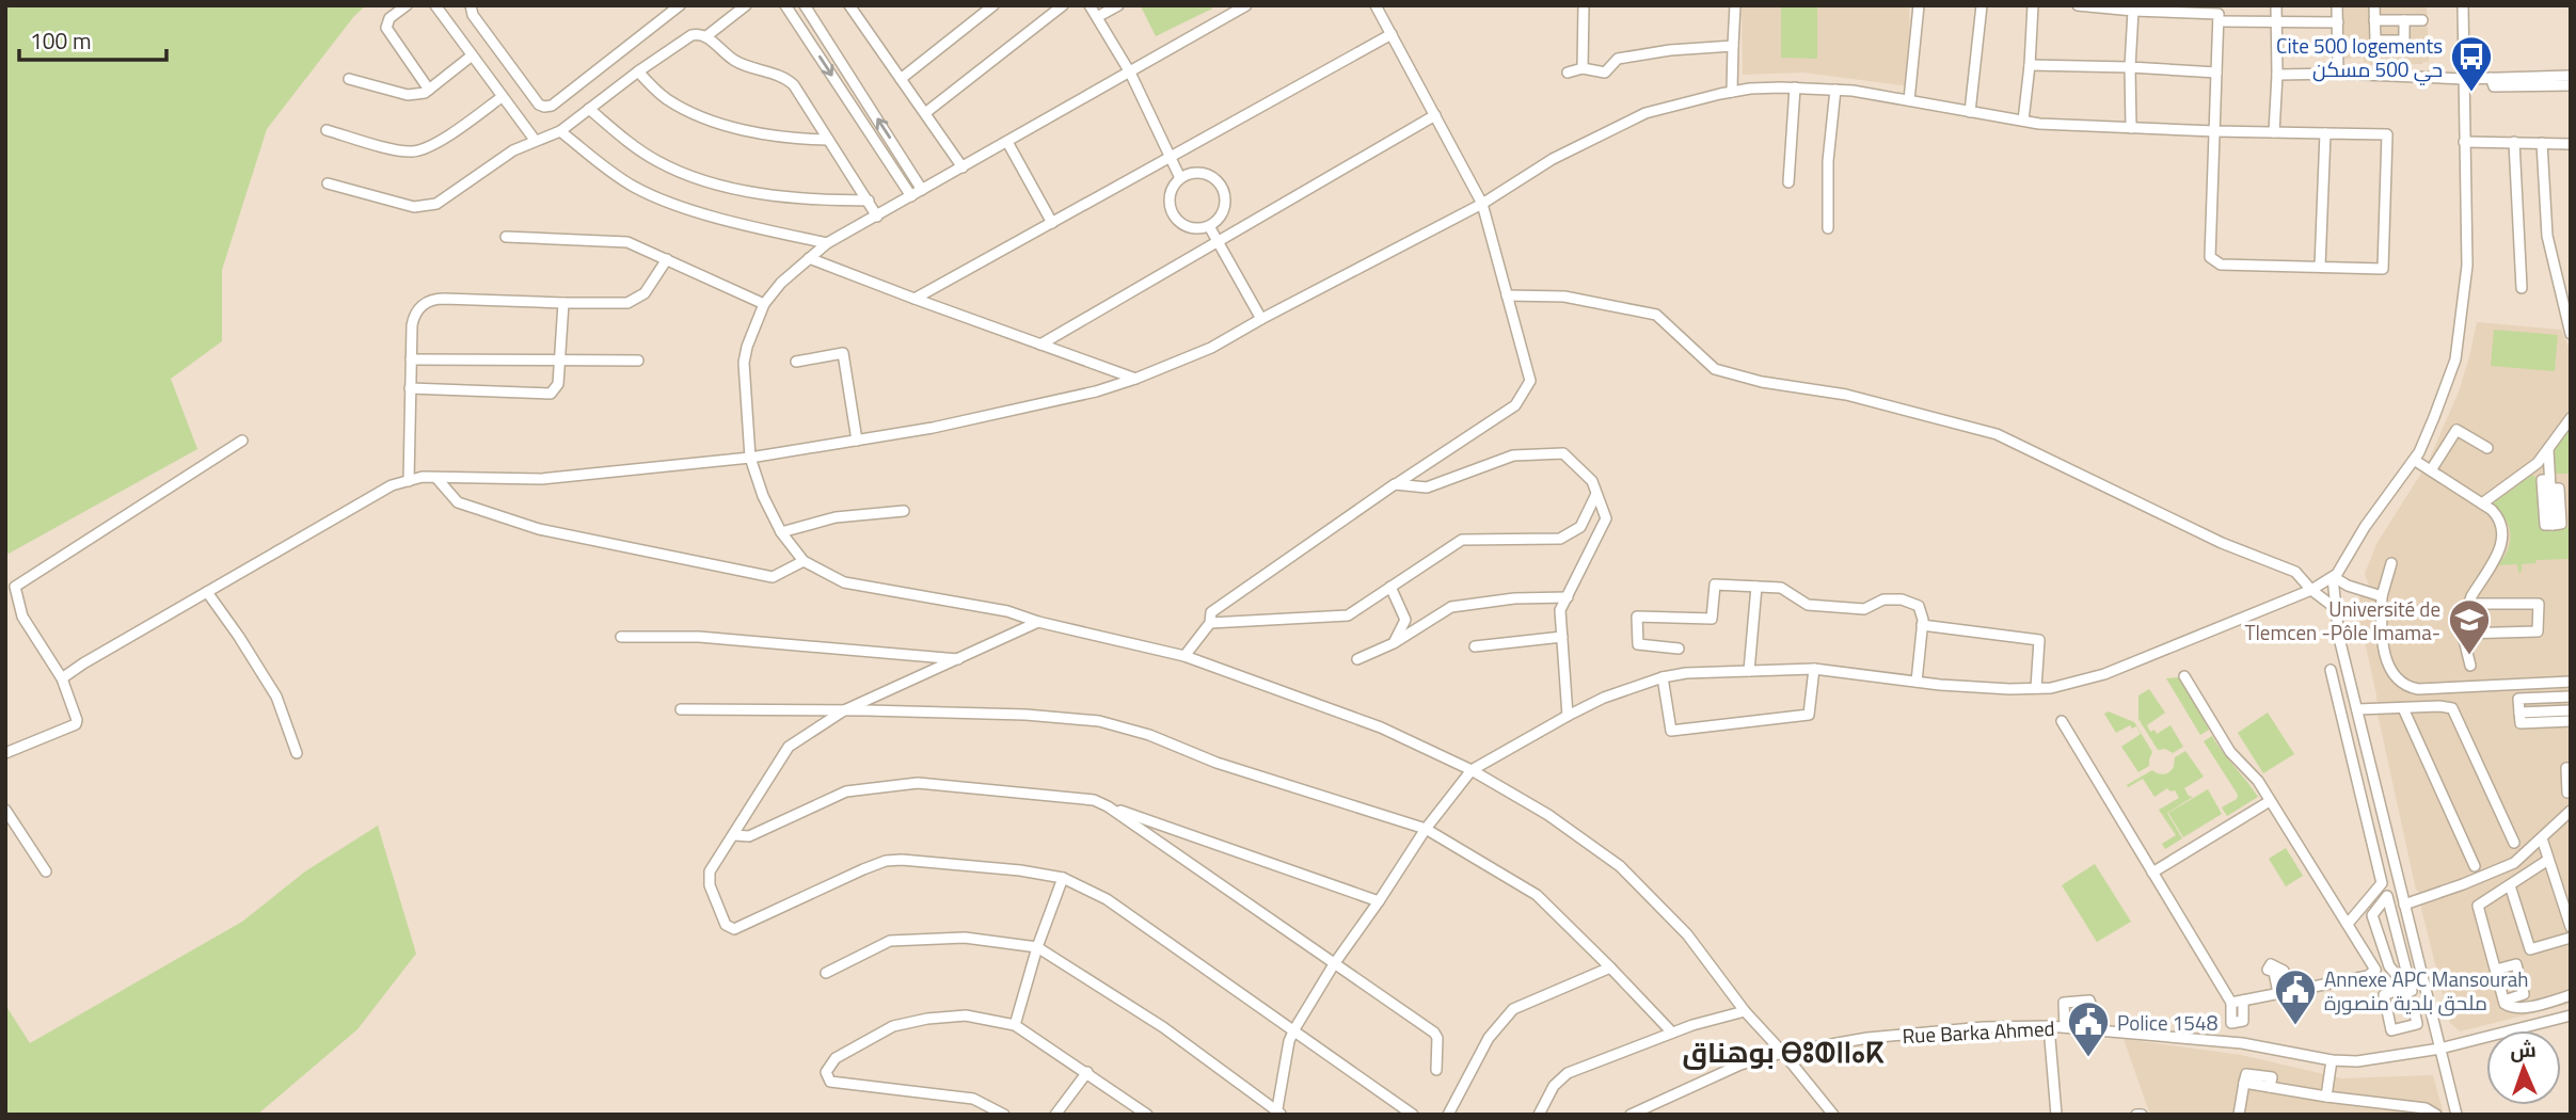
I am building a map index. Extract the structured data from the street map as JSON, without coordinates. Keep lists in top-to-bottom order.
{
  "streets": {
    "street": ["Rue Barka Ahmed"]
  },
  "districts": ["بوهناق ⴱⵓⵀⵏⵏⴰⴽ"],
  "places": {
    "bus stop": ["Cite 500 logements حي 500 مسكن"],
    "school or university": ["Université de Tlemcen -Pôle Imama-"],
    "public building": ["Annexe APC Mansourah ملحق بلدية منصورة", "Police 1548"]
  },
  "scale_bar": "100 m",
  "north": "top"
}
